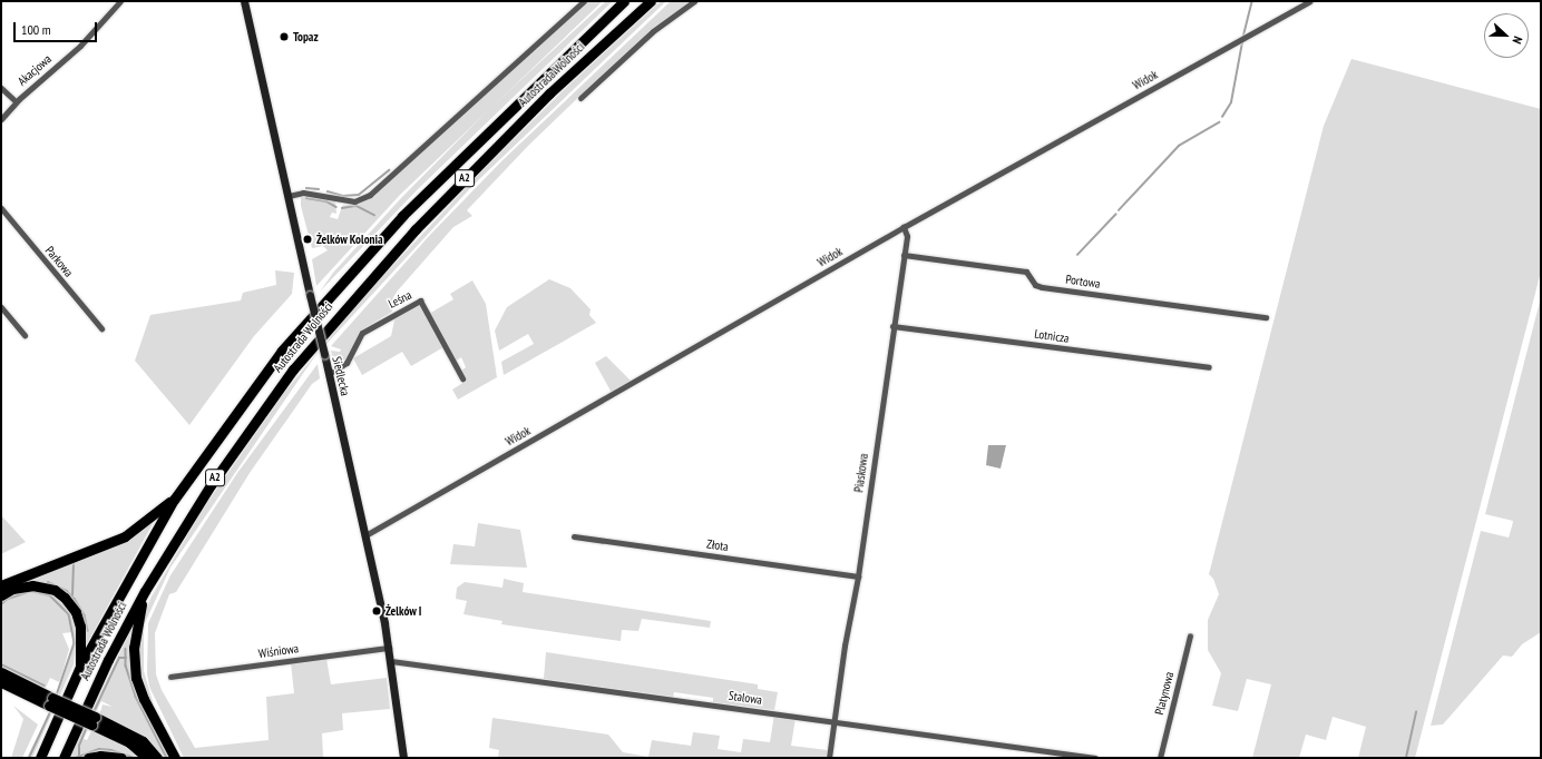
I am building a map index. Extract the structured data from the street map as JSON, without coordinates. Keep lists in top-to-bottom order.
{
  "streets": {
    "highway": ["Autostrada Wolności", "A2"],
    "main road": ["Siedlecka"],
    "street": [
      "Akacjowa",
      "Widok",
      "Parkowa",
      "Portowa",
      "Leśna",
      "Lotnicza",
      "Piaskowa",
      "Złota",
      "Wiśniowa",
      "Platynowa",
      "Stalowa"
    ]
  },
  "crossings": [
    ["Widok", "Siedlecka"],
    ["Widok", "Piaskowa"],
    ["Portowa", "Piaskowa"],
    ["Leśna", "Siedlecka"],
    ["Lotnicza", "Piaskowa"],
    ["Siedlecka", "Wiśniowa"],
    ["Siedlecka", "Stalowa"],
    ["Piaskowa", "Złota"],
    ["Piaskowa", "Stalowa"]
  ],
  "places": ["Topaz", "Żelków Kolonia", "Żelków I"],
  "scale_bar": "100 m",
  "north": "right"
}
